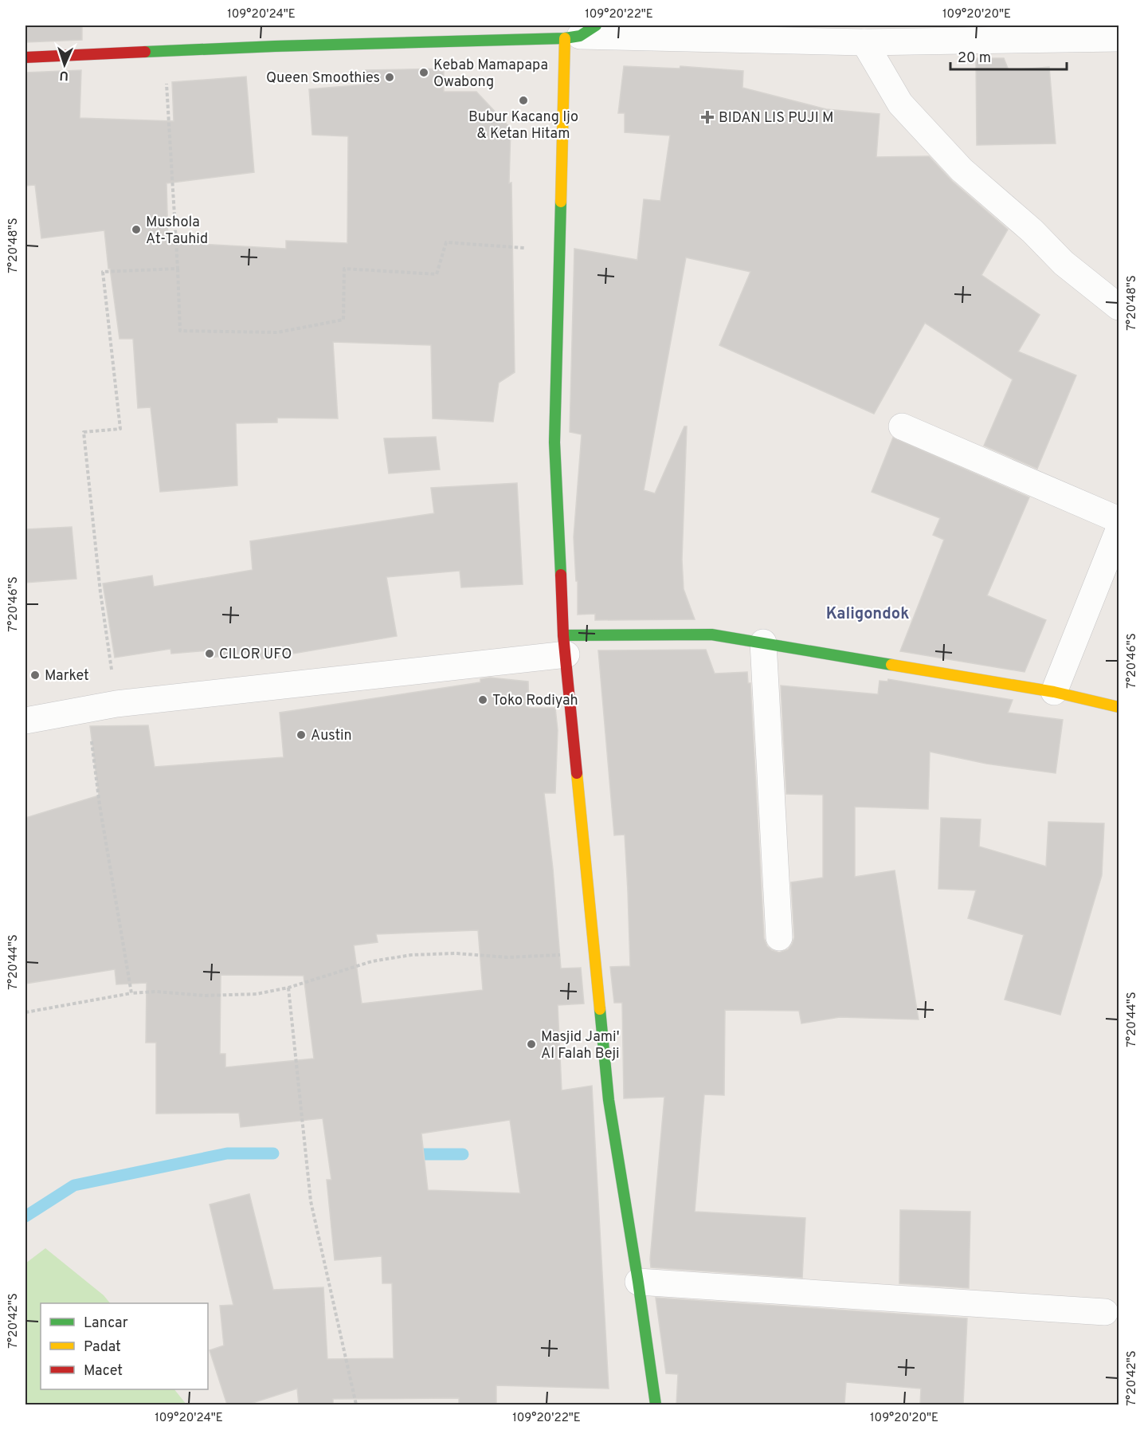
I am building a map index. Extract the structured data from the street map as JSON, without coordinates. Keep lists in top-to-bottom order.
{
  "districts": ["Kaligondok"],
  "places": {
    "other": [
      "Kebab Mamapapa Owabong",
      "Queen Smoothies",
      "Bubur Kacang Ijo & Ketan Hitam",
      "Mushola At-Tauhid",
      "CILOR UFO",
      "Market",
      "Toko Rodiyah",
      "Austin",
      "Masjid Jami' Al Falah Beji"
    ],
    "health": ["BIDAN LIS PUJI M"]
  },
  "legend": ["Lancar", "Padat", "Macet"],
  "scale_bar": "20 m",
  "north": "bottom",
  "coordinates": [
    "109°20'24\"E",
    "109°20'22\"E",
    "109°20'20\"E",
    "7°20'48\"S",
    "7°20'46\"S",
    "7°20'44\"S",
    "7°20'42\"S"
  ]
}
